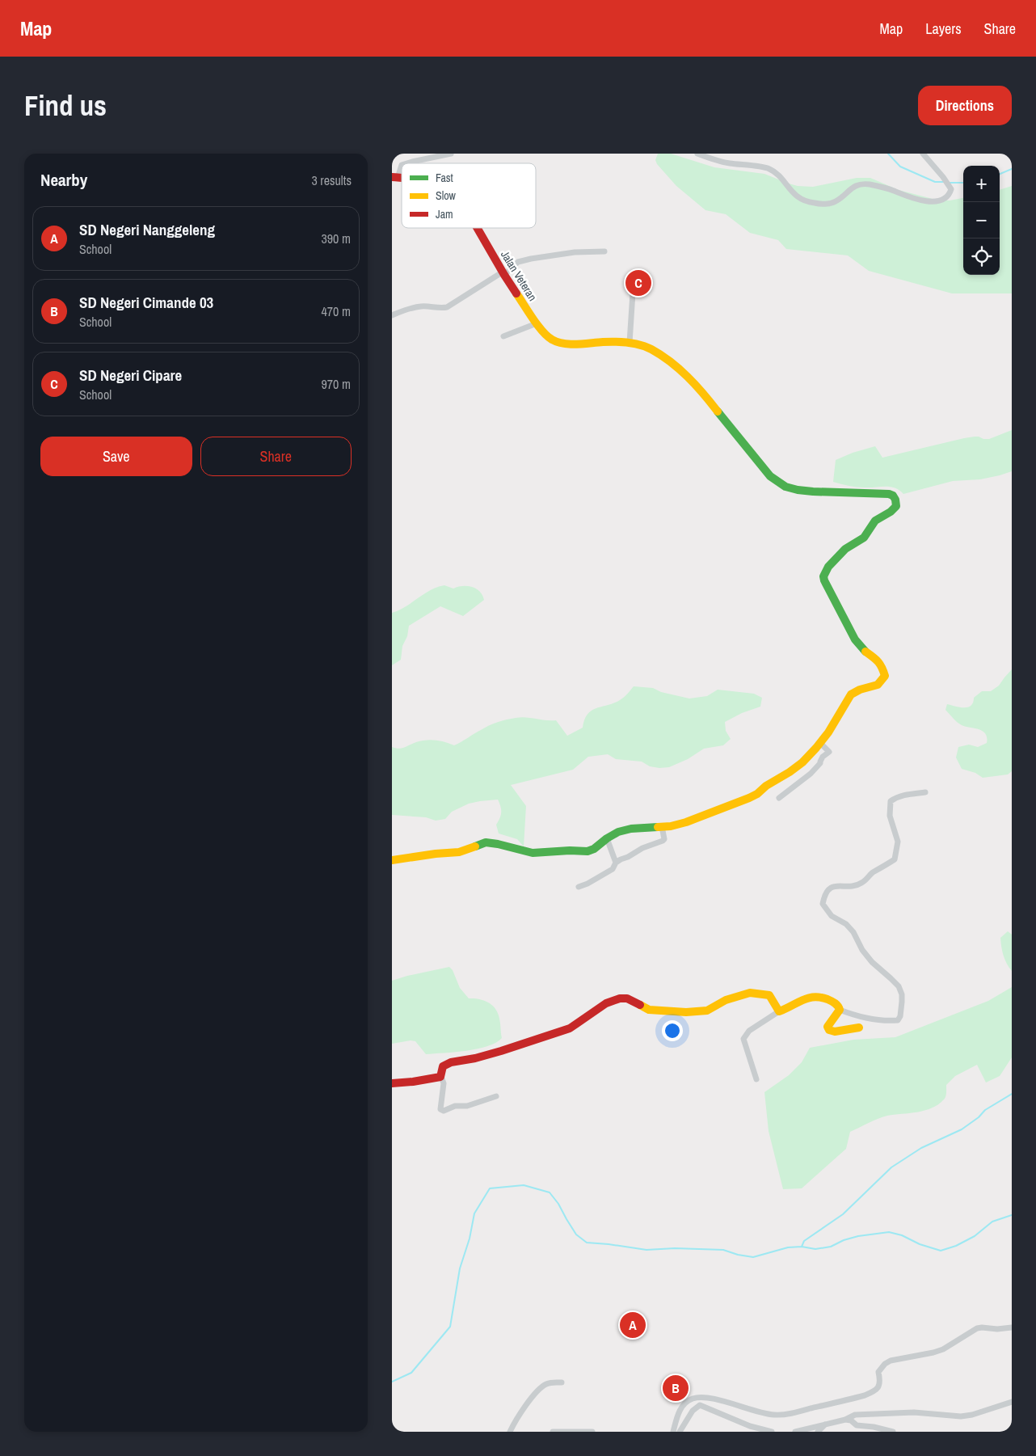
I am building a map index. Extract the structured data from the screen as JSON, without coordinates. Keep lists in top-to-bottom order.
{
  "streets": {
    "street": ["Jalan Veteran"]
  },
  "legend": ["Fast", "Slow", "Jam"],
  "page": {
    "header": "Map",
    "nav": ["Map", "Layers", "Share"],
    "buttons": [
      "Directions",
      ["Save", "Share"]
    ],
    "title": "Find us",
    "heading": ["Nearby", "3 results"],
    "map_buttons": ["+", "−"],
    "list": [
      {
        "mark": "A",
        "name": "SD Negeri Nanggeleng",
        "note": "School",
        "value": "390 m"
      },
      {
        "mark": "B",
        "name": "SD Negeri Cimande 03",
        "note": "School",
        "value": "470 m"
      },
      {
        "mark": "C",
        "name": "SD Negeri Cipare",
        "note": "School",
        "value": "970 m"
      }
    ],
    "pins": ["C", "A", "B"]
  }
}
